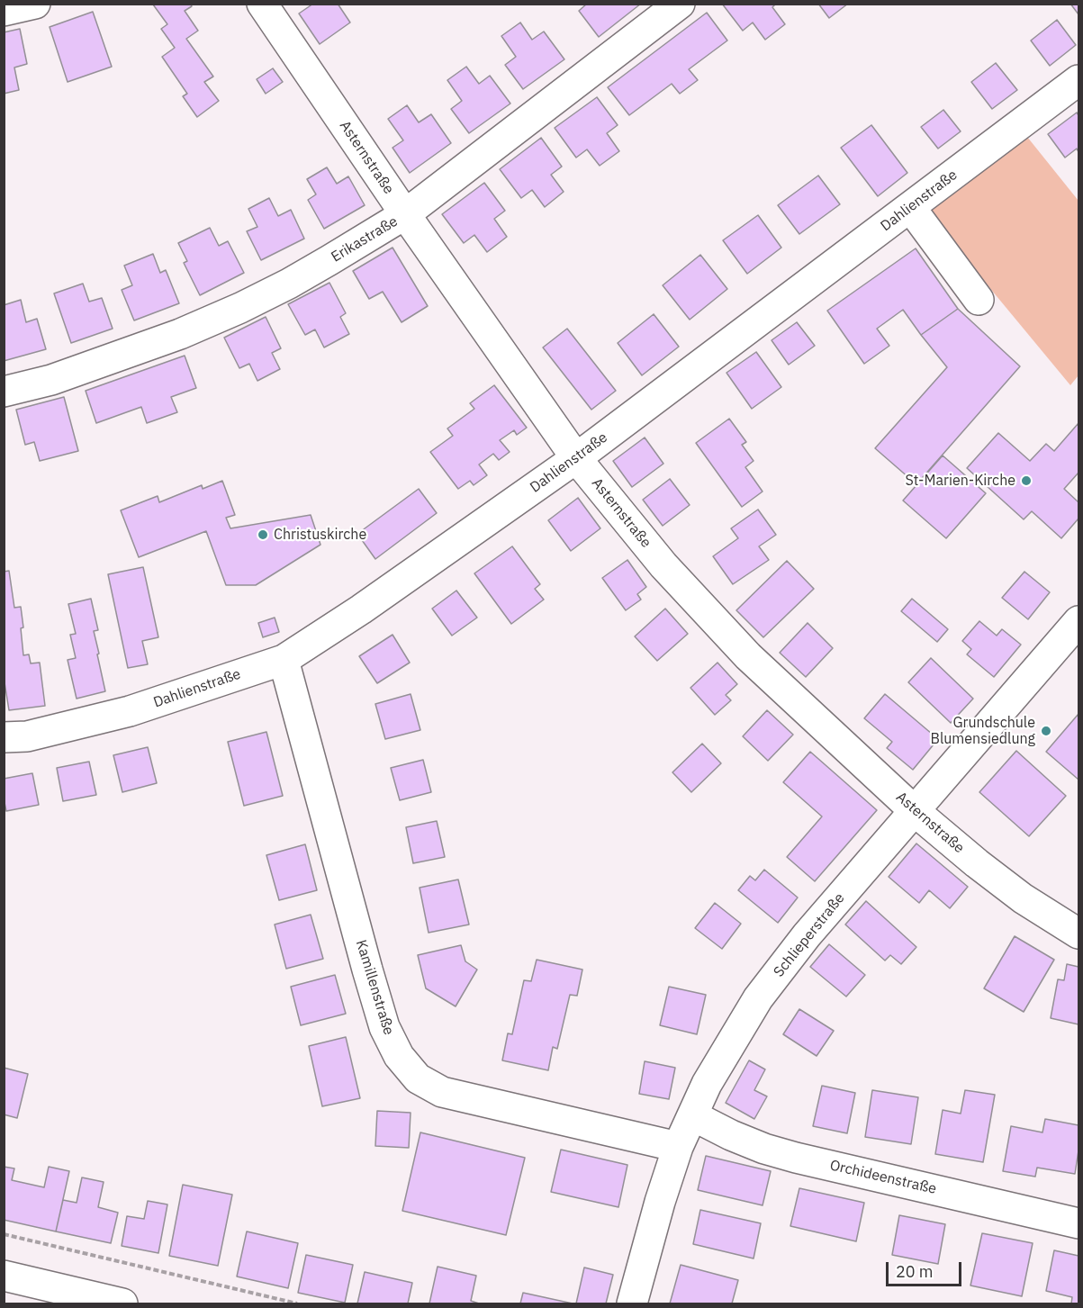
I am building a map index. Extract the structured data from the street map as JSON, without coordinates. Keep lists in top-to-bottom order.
{
  "streets": {
    "street": [
      "Asternstraße",
      "Dahlienstraße",
      "Erikastraße",
      "Schlieperstraße",
      "Kamillenstraße",
      "Orchideenstraße"
    ]
  },
  "crossings": [
    ["Asternstraße", "Dahlienstraße"],
    ["Asternstraße", "Erikastraße"],
    ["Asternstraße", "Schlieperstraße"],
    ["Dahlienstraße", "Kamillenstraße"],
    ["Schlieperstraße", "Kamillenstraße"],
    ["Schlieperstraße", "Orchideenstraße"]
  ],
  "places": ["St-Marien-Kirche", "Christuskirche", "Grundschule Blumensiedlung"],
  "scale_bar": "20 m"
}
